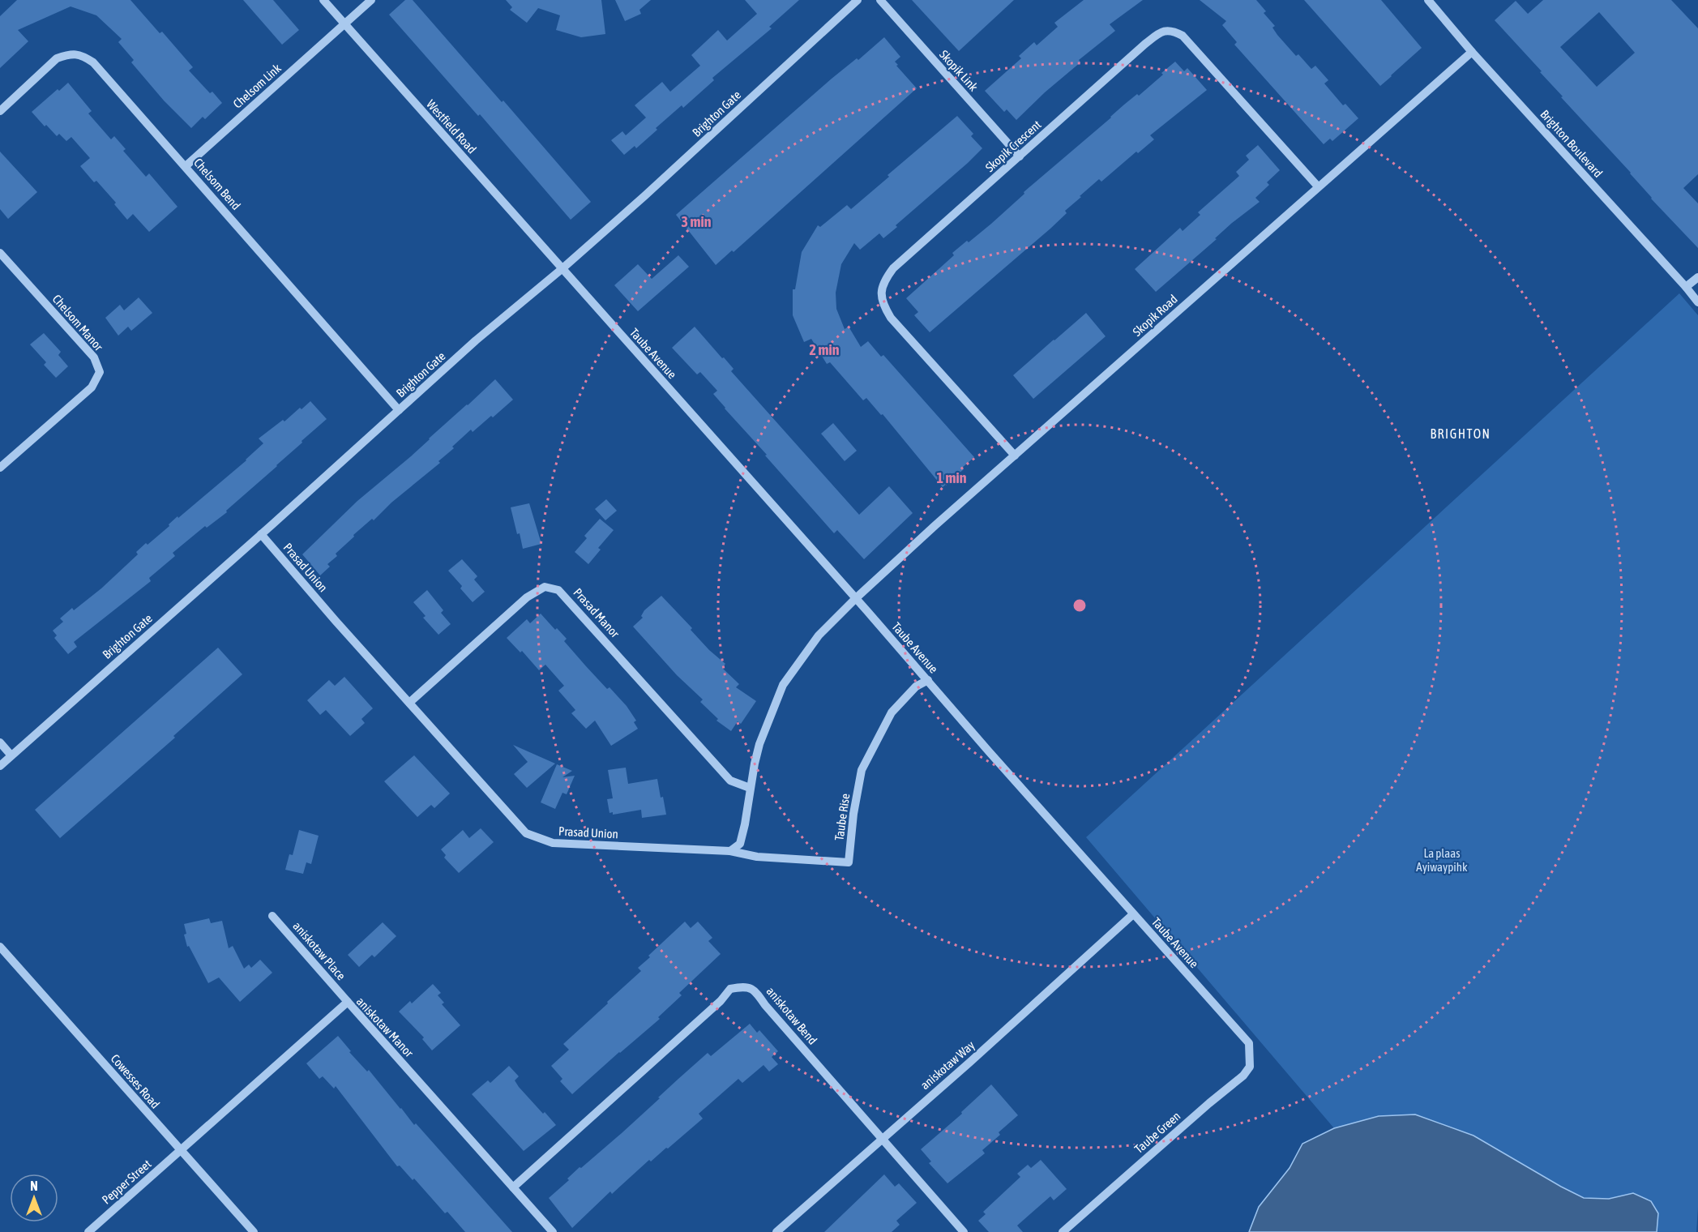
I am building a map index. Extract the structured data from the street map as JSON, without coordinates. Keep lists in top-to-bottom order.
{
  "streets": {
    "street": [
      "Skopik Link",
      "Chelsom Link",
      "Brighton Gate",
      "Westfield Road",
      "Brighton Boulevard",
      "Skopik Crescent",
      "Chelsom Bend",
      "Skopik Road",
      "Chelsom Manor",
      "Taube Avenue",
      "Prasad Union",
      "Prasad Manor",
      "Taube Rise",
      "aniskotaw Place",
      "aniskotaw Bend",
      "aniskotaw Manor",
      "aniskotaw Way",
      "Cowesses Road",
      "Taube Green",
      "Pepper Street"
    ]
  },
  "crossings": [
    ["Skopik Link", "Skopik Crescent"],
    ["Chelsom Link", "Westfield Road"],
    ["Chelsom Link", "Chelsom Bend"],
    ["Brighton Gate", "Westfield Road"],
    ["Brighton Gate", "Chelsom Bend"],
    ["Brighton Gate", "Taube Avenue"],
    ["Brighton Gate", "Prasad Union"],
    ["Westfield Road", "Taube Avenue"],
    ["Brighton Boulevard", "Skopik Road"],
    ["Skopik Crescent", "Skopik Road"],
    ["Skopik Road", "Taube Avenue"],
    ["Taube Avenue", "Taube Rise"],
    ["Taube Avenue", "aniskotaw Way"],
    ["Taube Avenue", "Taube Green"],
    ["Prasad Union", "Prasad Manor"],
    ["Prasad Union", "Taube Rise"],
    ["aniskotaw Place", "aniskotaw Manor"],
    ["aniskotaw Bend", "aniskotaw Manor"],
    ["aniskotaw Bend", "aniskotaw Way"],
    ["aniskotaw Manor", "Cowesses Road"],
    ["aniskotaw Manor", "Pepper Street"],
    ["Cowesses Road", "Pepper Street"]
  ],
  "districts": ["BRIGHTON"],
  "parks": ["La plaas Ayiwaypihk"],
  "north": "top",
  "rings": ["3 min", "2 min", "1 min"]
}
